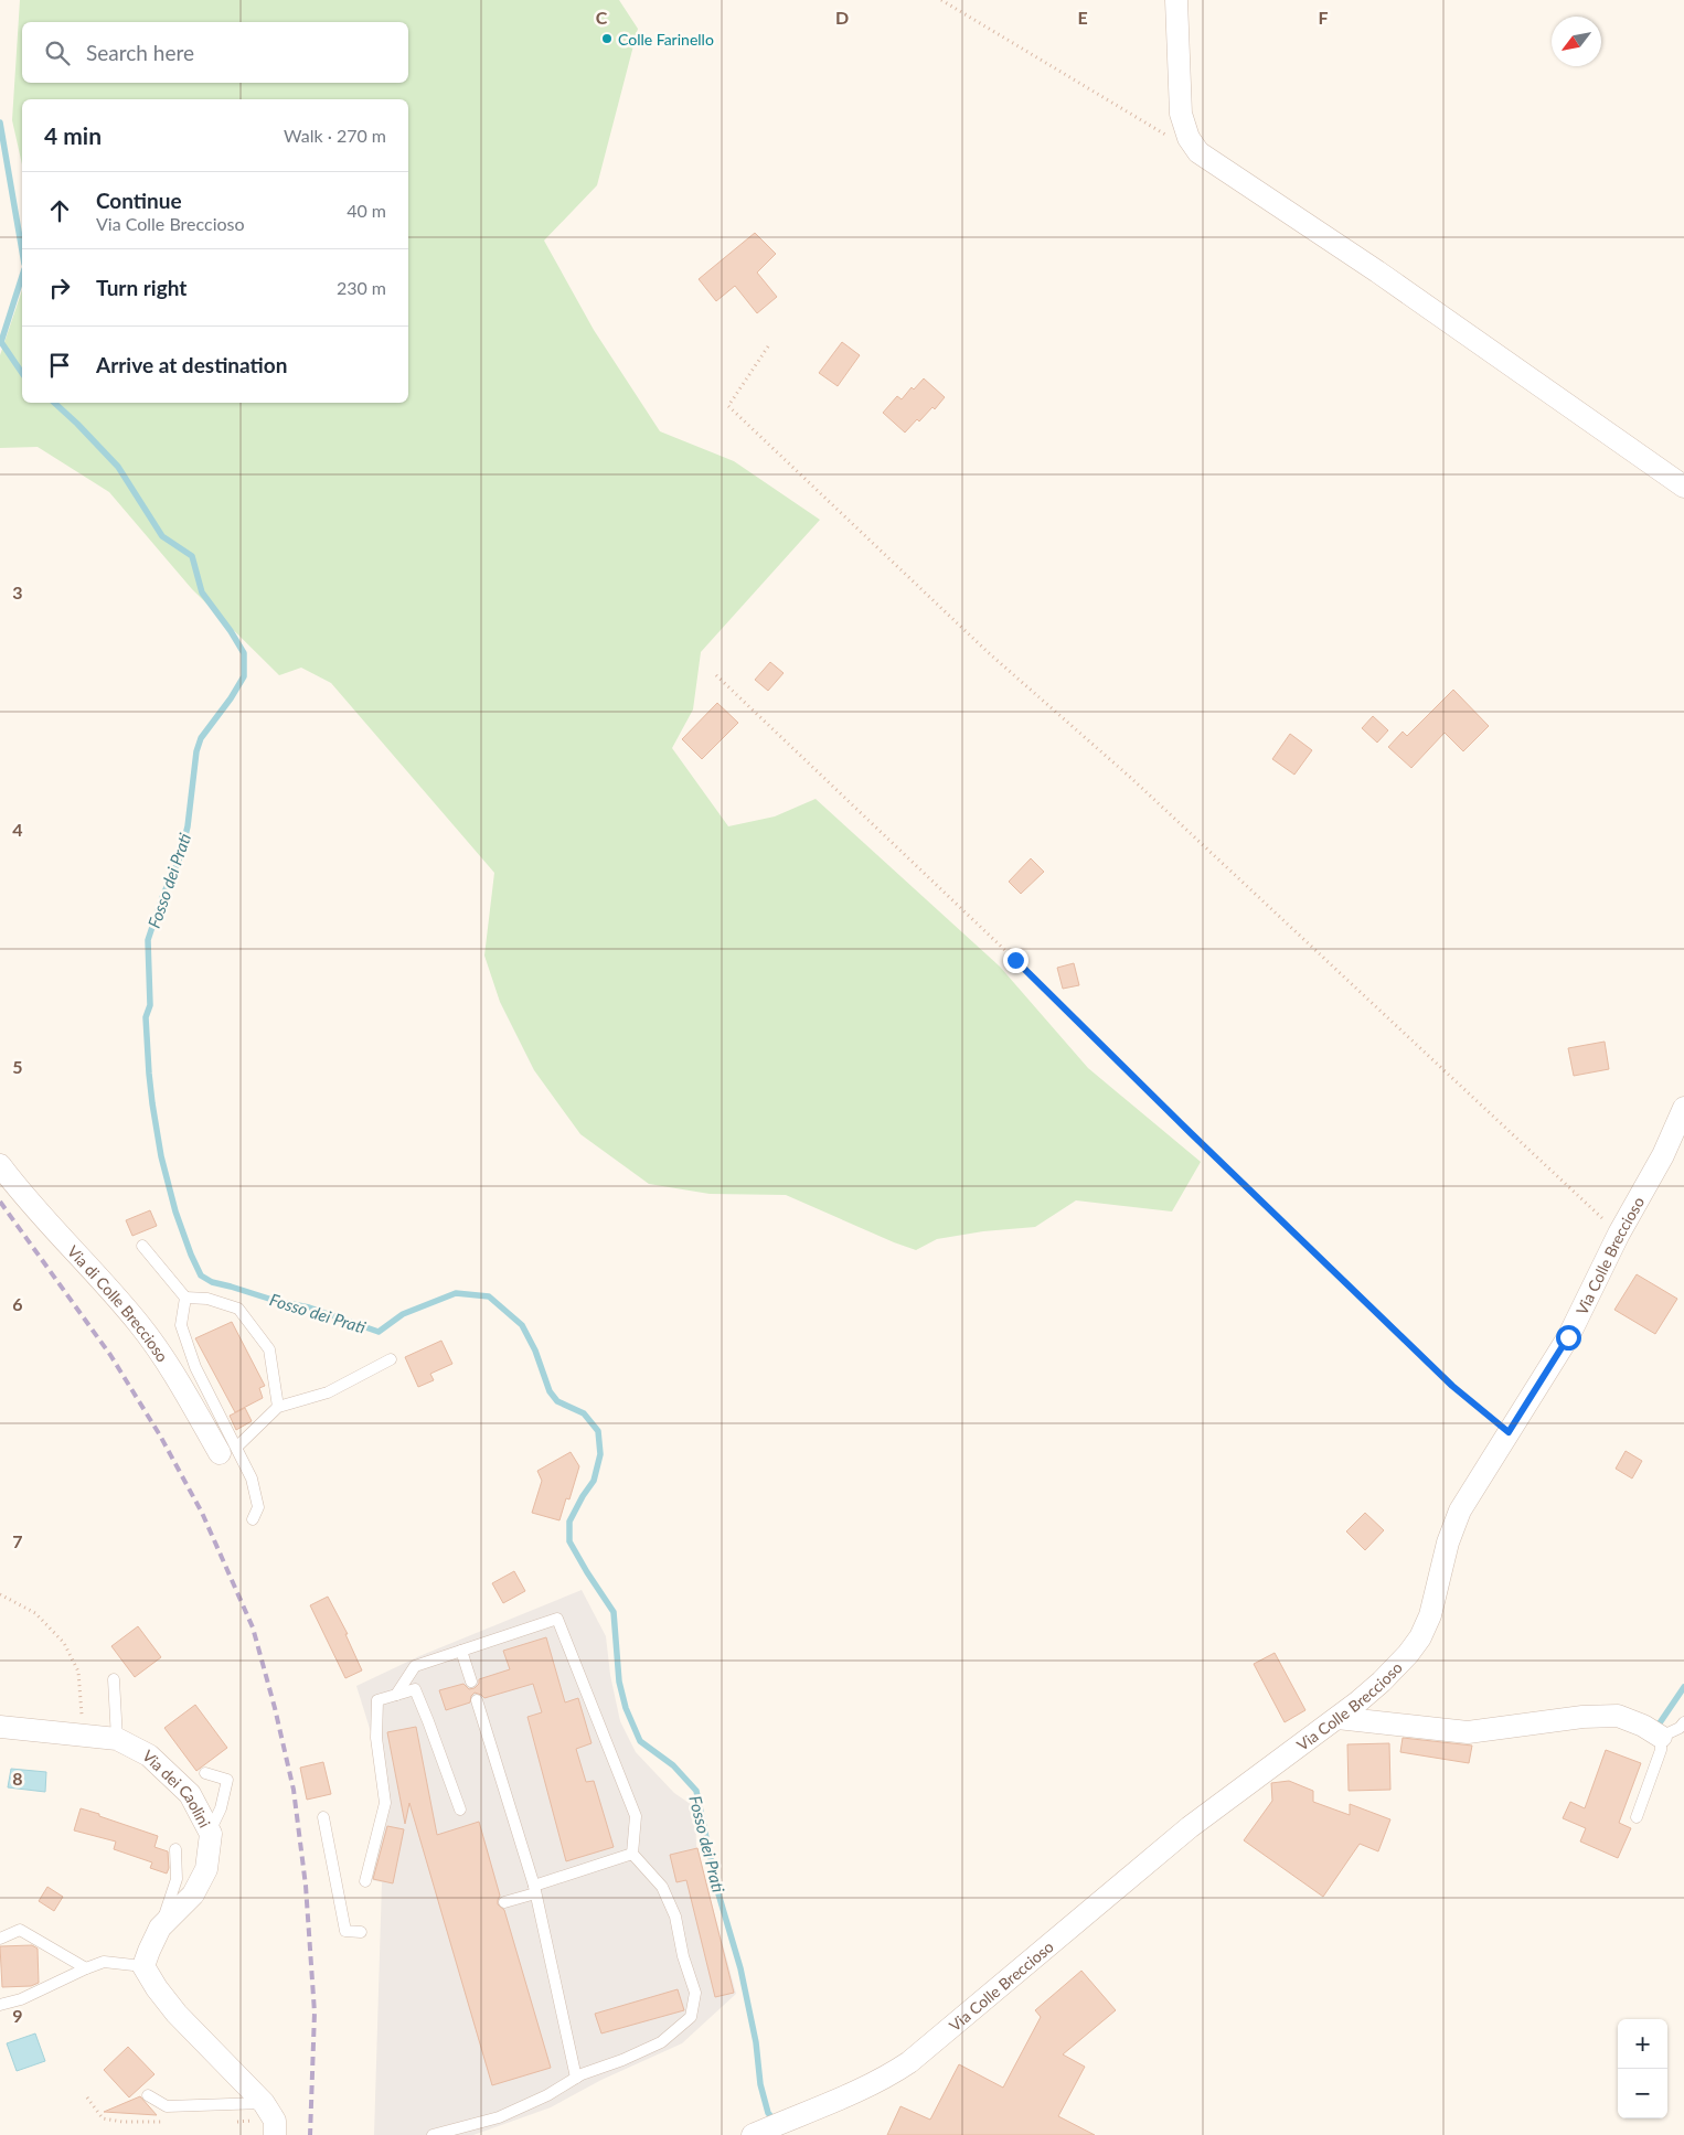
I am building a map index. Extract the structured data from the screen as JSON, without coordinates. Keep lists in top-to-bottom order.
{
  "streets": {
    "street": ["Via Colle Breccioso", "Via di Colle Breccioso", "Via dei Caolini"]
  },
  "water": ["Fosso dei Prati"],
  "places": ["Colle Farinello"],
  "north": "bottom left",
  "page": {
    "search": "Search here",
    "heading": ["4 min", "Walk · 270 m"],
    "list": [
      ["Continue", "Via Colle Breccioso", "40 m"],
      ["Turn right", "230 m"],
      "Arrive at destination"
    ],
    "map_buttons": ["+", "−"]
  },
  "grid": {
    "columns": [
      "C",
      "D",
      "E",
      "F"
    ],
    "rows": [
      "3",
      "4",
      "5",
      "6",
      "7",
      "8",
      "9"
    ]
  }
}
